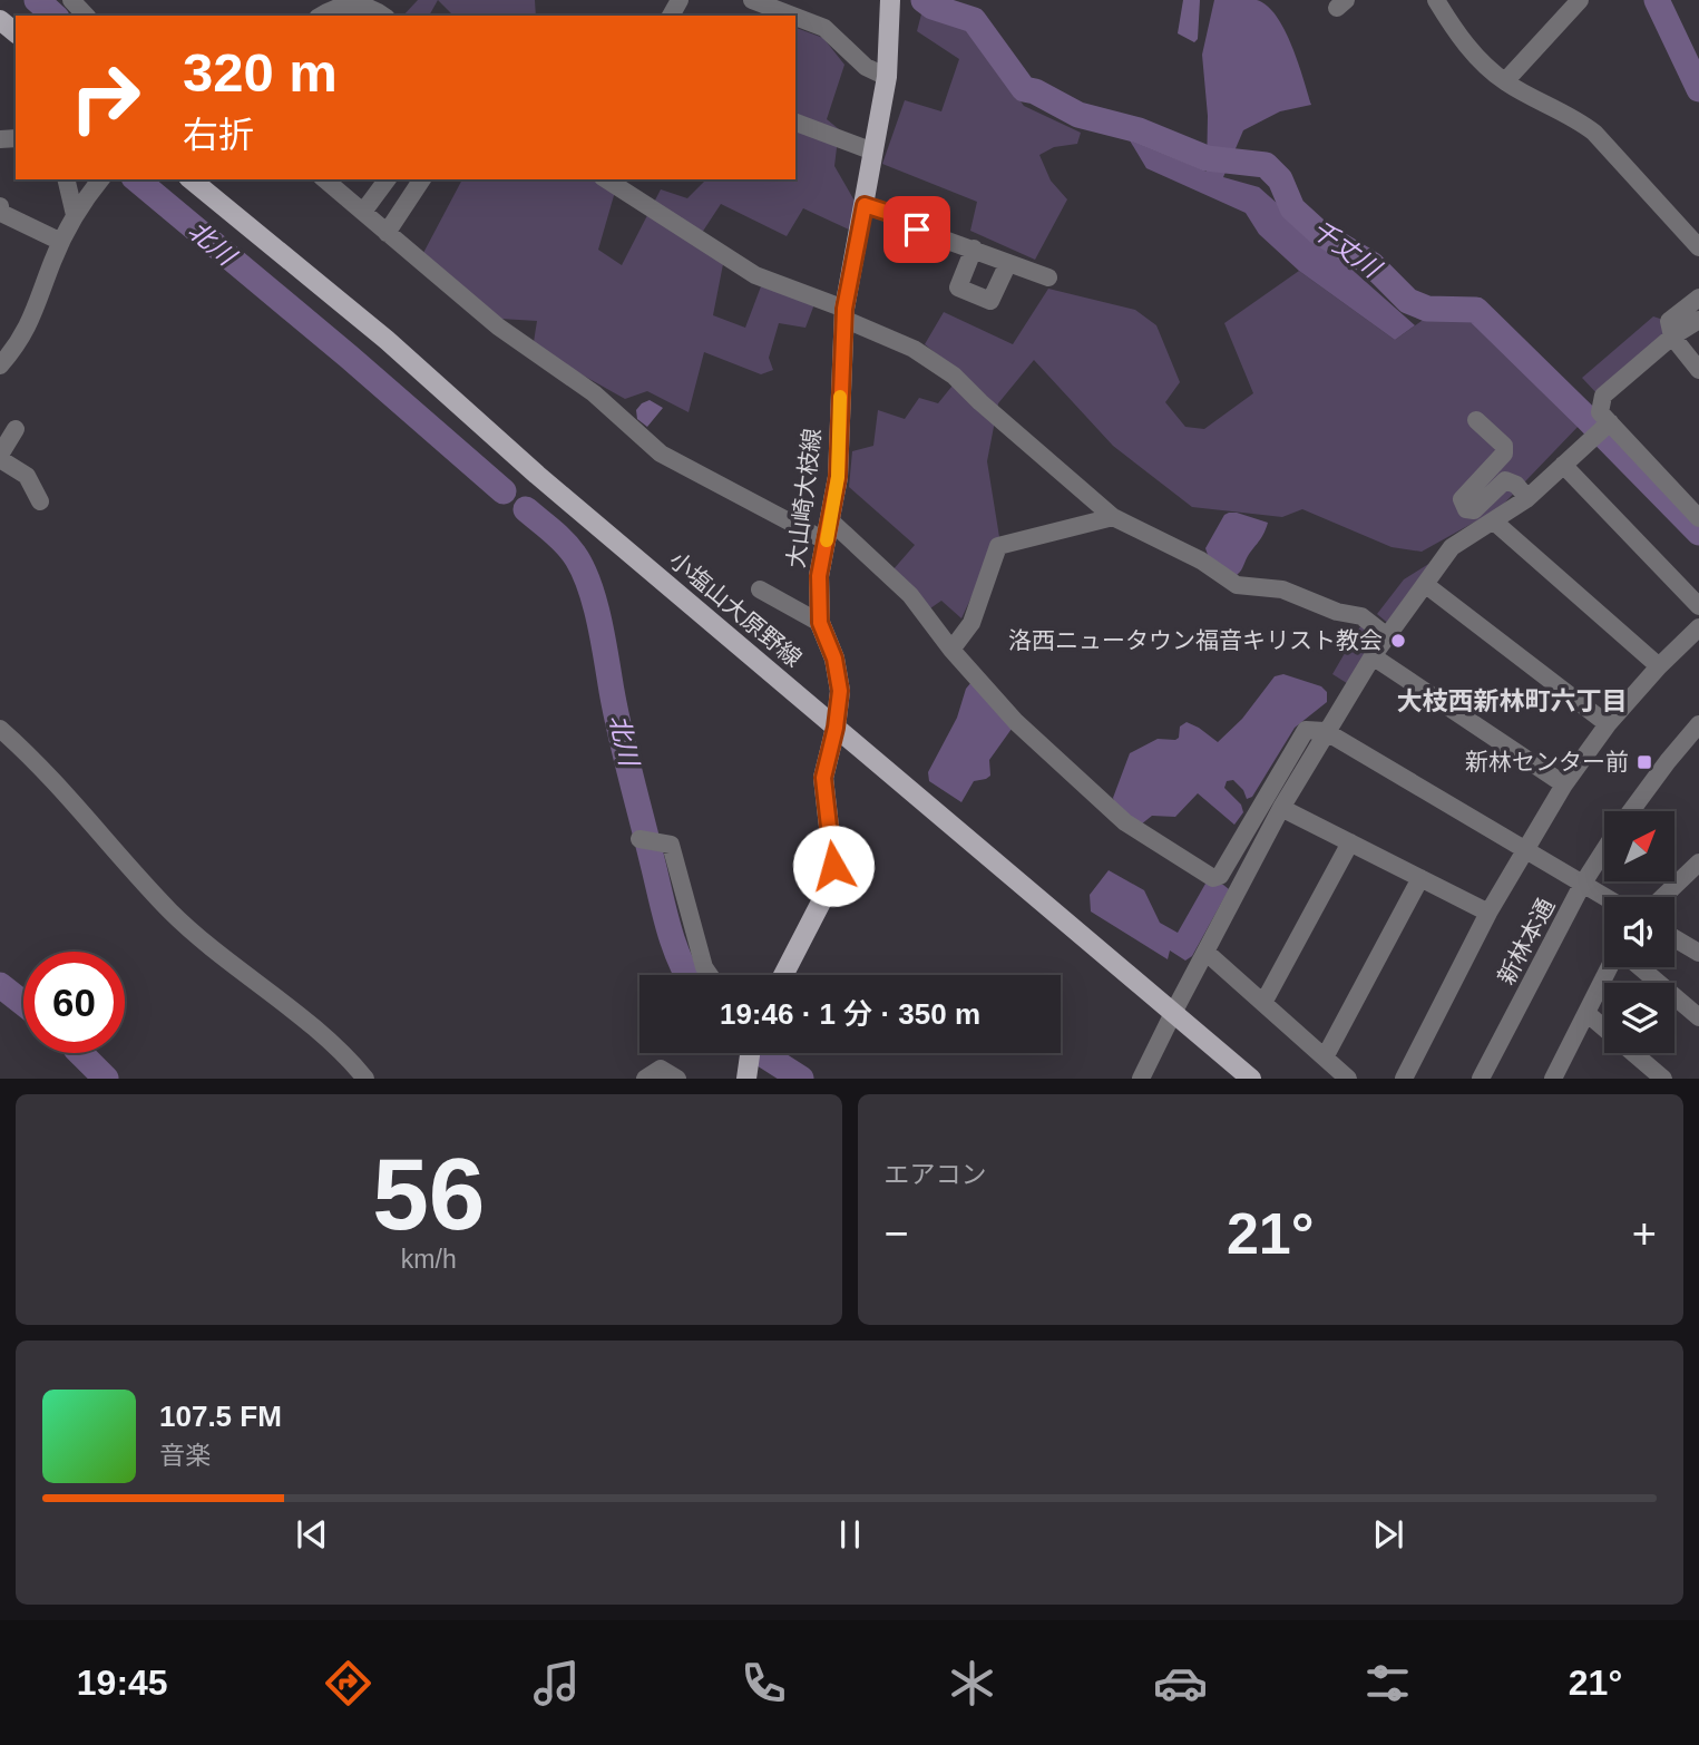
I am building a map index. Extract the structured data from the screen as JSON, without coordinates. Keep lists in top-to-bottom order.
{
  "streets": {
    "main road": ["大山崎大枝線", "小塩山大原野線"],
    "street": ["新林本通"]
  },
  "crossings": [
    ["大山崎大枝線", "小塩山大原野線"]
  ],
  "districts": ["大枝西新林町六丁目"],
  "water": ["北川", "千丈川"],
  "places": {
    "other": ["洛西ニュータウン福音キリスト教会"],
    "transit": ["新林センター前"]
  },
  "north": "top right",
  "page": {
    "turn": ["320 m", "右折"],
    "limit": "60",
    "trip": "19:46 · 1 分 · 350 m",
    "tile": [
      ["56", "km/h"],
      "エアコン"
    ],
    "heat": ["−", "21°", "+"],
    "song": ["107.5 FM", "音楽"],
    "tabs": ["19:45", "21°"]
  }
}
